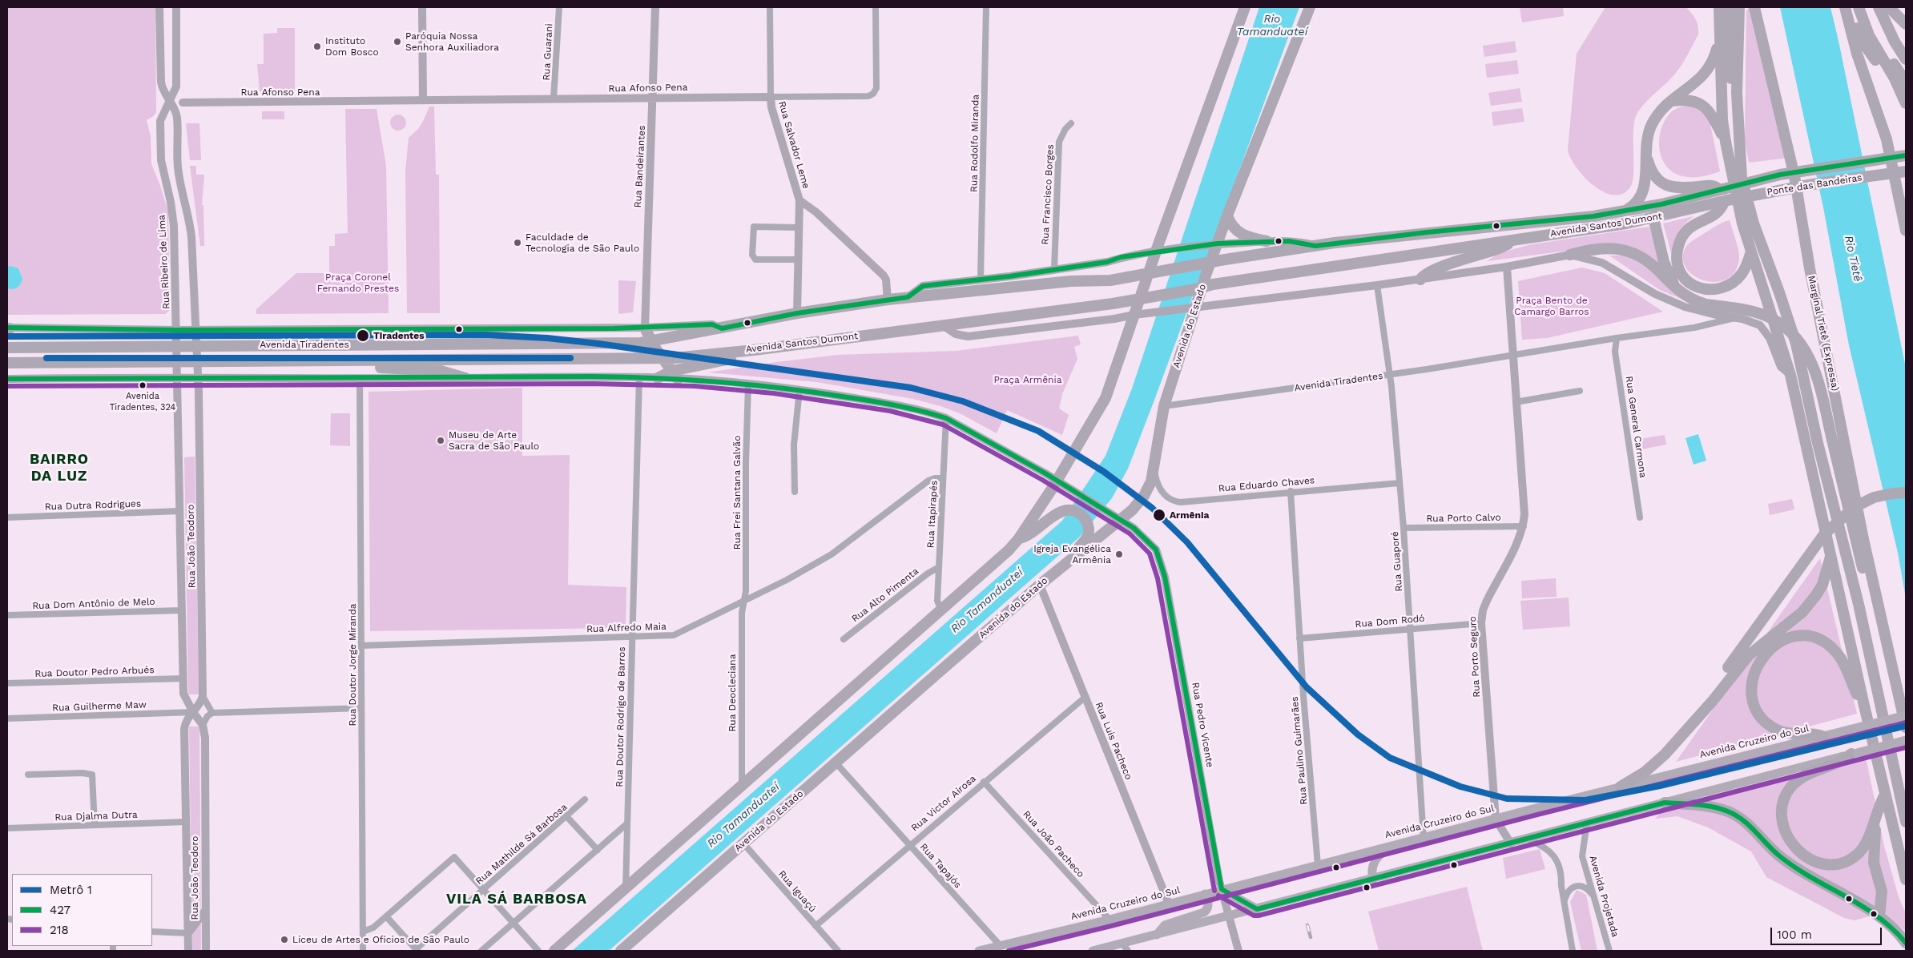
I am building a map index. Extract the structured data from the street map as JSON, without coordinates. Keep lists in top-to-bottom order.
{
  "streets": {
    "highway": [
      "Ponte das Bandeiras",
      "Avenida Santos Dumont",
      "Avenida do Estado",
      "Marginal Tietê (Expressa)",
      "Avenida Tiradentes"
    ],
    "main road": [
      "Rua Afonso Pena",
      "Rua Salvador Leme",
      "Rua Bandeirantes",
      "Rua Ribeiro de Lima",
      "Rua João Teodoro",
      "Rua Porto Seguro",
      "Rua Pedro Vicente",
      "Rua Luís Pacheco",
      "Avenida Cruzeiro do Sul"
    ],
    "street": [
      "Rua Guarani",
      "Rua Rodolfo Miranda",
      "Rua Francisco Borges",
      "Rua General Carmona",
      "Rua Eduardo Chaves",
      "Rua Frei Santana Galvão",
      "Rua Dutra Rodrigues",
      "Rua Itapirapés",
      "Rua Porto Calvo",
      "Rua Guaporé",
      "Rua Alto Pimenta",
      "Rua Dom Antônio de Melo",
      "Rua Dom Rodó",
      "Rua Alfredo Maia",
      "Rua Doutor Jorge Miranda",
      "Rua Doutor Pedro Arbués",
      "Rua Deocleciana",
      "Rua Guilherme Maw",
      "Rua Doutor Rodrigo de Barros",
      "Rua Paulino Guimarães",
      "Rua Victor Airosa",
      "Rua Djalma Dutra",
      "Rua Mathilde Sá Barbosa",
      "Rua João Pacheco",
      "Rua Tapajós",
      "Rua Iguaçú",
      "Avenida Projetada"
    ]
  },
  "crossings": [
    ["Rua Guarani", "Rua Afonso Pena"],
    ["Rua Afonso Pena", "Rua Salvador Leme"],
    ["Rua Afonso Pena", "Rua Bandeirantes"],
    ["Rua Rodolfo Miranda", "Avenida Santos Dumont"],
    ["Rua Salvador Leme", "Avenida Santos Dumont"],
    ["Rua Bandeirantes", "Avenida Santos Dumont"],
    ["Rua Bandeirantes", "Avenida Tiradentes"],
    ["Ponte das Bandeiras", "Avenida Santos Dumont"],
    ["Rua Francisco Borges", "Avenida Santos Dumont"],
    ["Avenida Santos Dumont", "Avenida do Estado"],
    ["Avenida Santos Dumont", "Avenida Tiradentes"],
    ["Rua Ribeiro de Lima", "Avenida Tiradentes"],
    ["Rua Ribeiro de Lima", "Rua João Teodoro"],
    ["Avenida do Estado", "Avenida Tiradentes"],
    ["Avenida do Estado", "Rua Eduardo Chaves"],
    ["Avenida do Estado", "Rua Pedro Vicente"],
    ["Avenida do Estado", "Rua Luís Pacheco"],
    ["Avenida do Estado", "Rua Tapajós"],
    ["Avenida do Estado", "Rua Iguaçú"],
    ["Avenida Tiradentes", "Rua Guaporé"],
    ["Avenida Tiradentes", "Rua Porto Seguro"],
    ["Rua Eduardo Chaves", "Rua Guaporé"],
    ["Rua Eduardo Chaves", "Rua Paulino Guimarães"],
    ["Rua Frei Santana Galvão", "Rua Alfredo Maia"],
    ["Rua Frei Santana Galvão", "Rua Deocleciana"],
    ["Rua Dutra Rodrigues", "Rua João Teodoro"],
    ["Rua Itapirapés", "Rua Alto Pimenta"],
    ["Rua Itapirapés", "Rua Alfredo Maia"],
    ["Rua Porto Calvo", "Rua Guaporé"],
    ["Rua Porto Calvo", "Rua Porto Seguro"],
    ["Rua João Teodoro", "Rua Dom Antônio de Melo"],
    ["Rua João Teodoro", "Rua Doutor Pedro Arbués"],
    ["Rua João Teodoro", "Rua Guilherme Maw"],
    ["Rua João Teodoro", "Rua Djalma Dutra"],
    ["Rua Guaporé", "Rua Dom Rodó"],
    ["Rua Guaporé", "Avenida Cruzeiro do Sul"],
    ["Rua Dom Rodó", "Rua Porto Seguro"],
    ["Rua Dom Rodó", "Rua Paulino Guimarães"],
    ["Rua Alfredo Maia", "Rua Doutor Jorge Miranda"],
    ["Rua Alfredo Maia", "Rua Deocleciana"],
    ["Rua Alfredo Maia", "Rua Doutor Rodrigo de Barros"],
    ["Rua Porto Seguro", "Avenida Cruzeiro do Sul"],
    ["Rua Pedro Vicente", "Avenida Cruzeiro do Sul"],
    ["Rua Luís Pacheco", "Avenida Cruzeiro do Sul"],
    ["Rua Luís Pacheco", "Rua Victor Airosa"],
    ["Avenida Cruzeiro do Sul", "Rua Paulino Guimarães"],
    ["Avenida Cruzeiro do Sul", "Rua João Pacheco"],
    ["Avenida Cruzeiro do Sul", "Rua Tapajós"],
    ["Rua Victor Airosa", "Rua João Pacheco"],
    ["Rua Victor Airosa", "Rua Tapajós"],
    ["Rua Victor Airosa", "Rua Iguaçú"]
  ],
  "districts": ["BAIRRO DA LUZ", "VILA SÁ BARBOSA"],
  "water": ["Rio Tamanduateí", "Rio Tietê"],
  "parks": ["Praça Coronel Fernando Prestes", "Praça Bento de Camargo Barros", "Praça Armênia"],
  "places": [
    "Paróquia Nossa Senhora Auxiliadora",
    "Instituto Dom Bosco",
    "Faculdade de Tecnologia de São Paulo",
    "Tiradentes",
    "Avenida Tiradentes, 324",
    "Museu de Arte Sacra de São Paulo",
    "Armênia",
    "Igreja Evangélica Armênia",
    "Liceu de Artes e Ofícios de São Paulo"
  ],
  "lines": ["transit line 427", "metro line 1", "transit line 218"],
  "legend": ["Metrô 1", "427", "218"],
  "scale_bar": "100 m"
}
